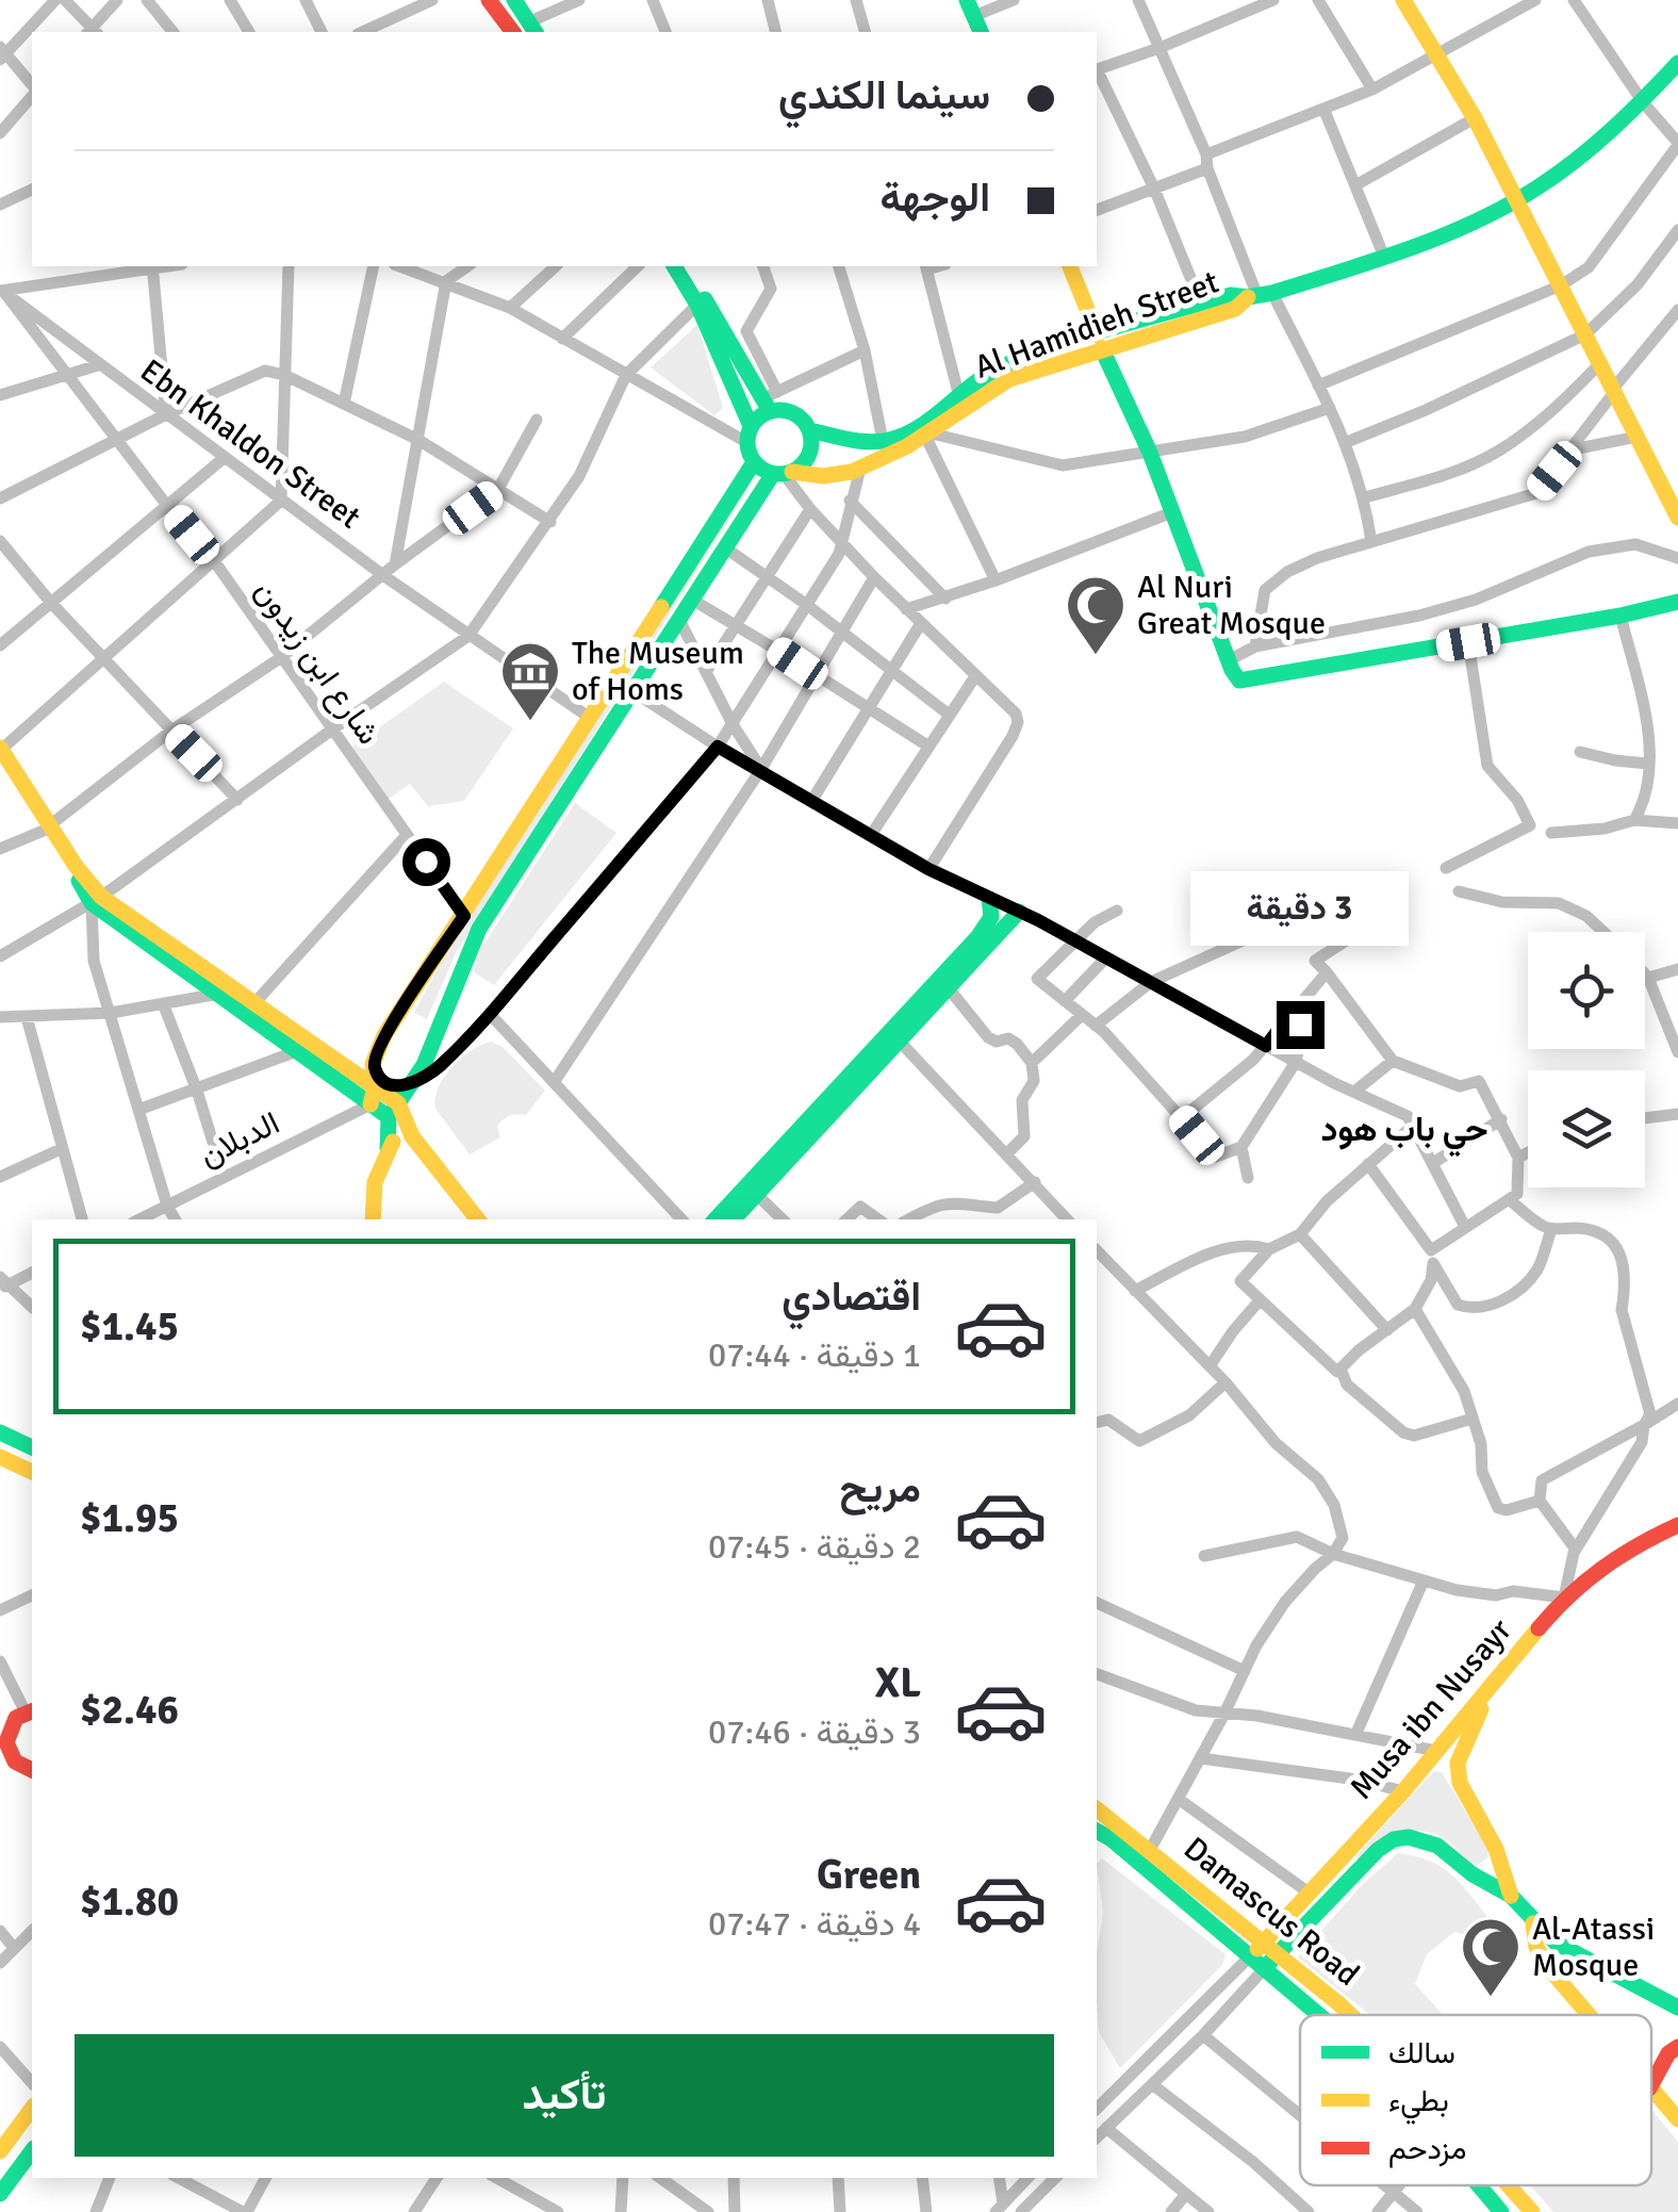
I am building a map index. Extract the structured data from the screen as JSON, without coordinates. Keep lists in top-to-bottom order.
{
  "streets": {
    "main road": ["Al Hamidieh Street", "Musa ibn Nusayr", "Damascus Road"],
    "street": ["Ebn Khaldon Street", "شارع ابن زيدون", "الدبلان"]
  },
  "crossings": [
    ["Ebn Khaldon Street", "شارع ابن زيدون"],
    ["Musa ibn Nusayr", "Damascus Road"]
  ],
  "districts": ["حي باب هود"],
  "places": {
    "mosque": ["Al Nuri Great Mosque", "Al-Atassi Mosque"],
    "museum": ["The Museum of Homs"]
  },
  "legend": ["سالك", "بطيء", "مزدحم"],
  "page": {
    "banner": ["سينما الكندي", "الوجهة"],
    "bubble": "3 دقيقة",
    "list": [
      {
        "name": "اقتصادي",
        "note": "1 دقيقة · 07:44",
        "value": "$1.45"
      },
      {
        "name": "مريح",
        "note": "2 دقيقة · 07:45",
        "value": "$1.95"
      },
      {
        "name": "XL",
        "note": "3 دقيقة · 07:46",
        "value": "$2.46"
      },
      {
        "name": "Green",
        "note": "4 دقيقة · 07:47",
        "value": "$1.80"
      }
    ],
    "buttons": "تأكيد"
  }
}
